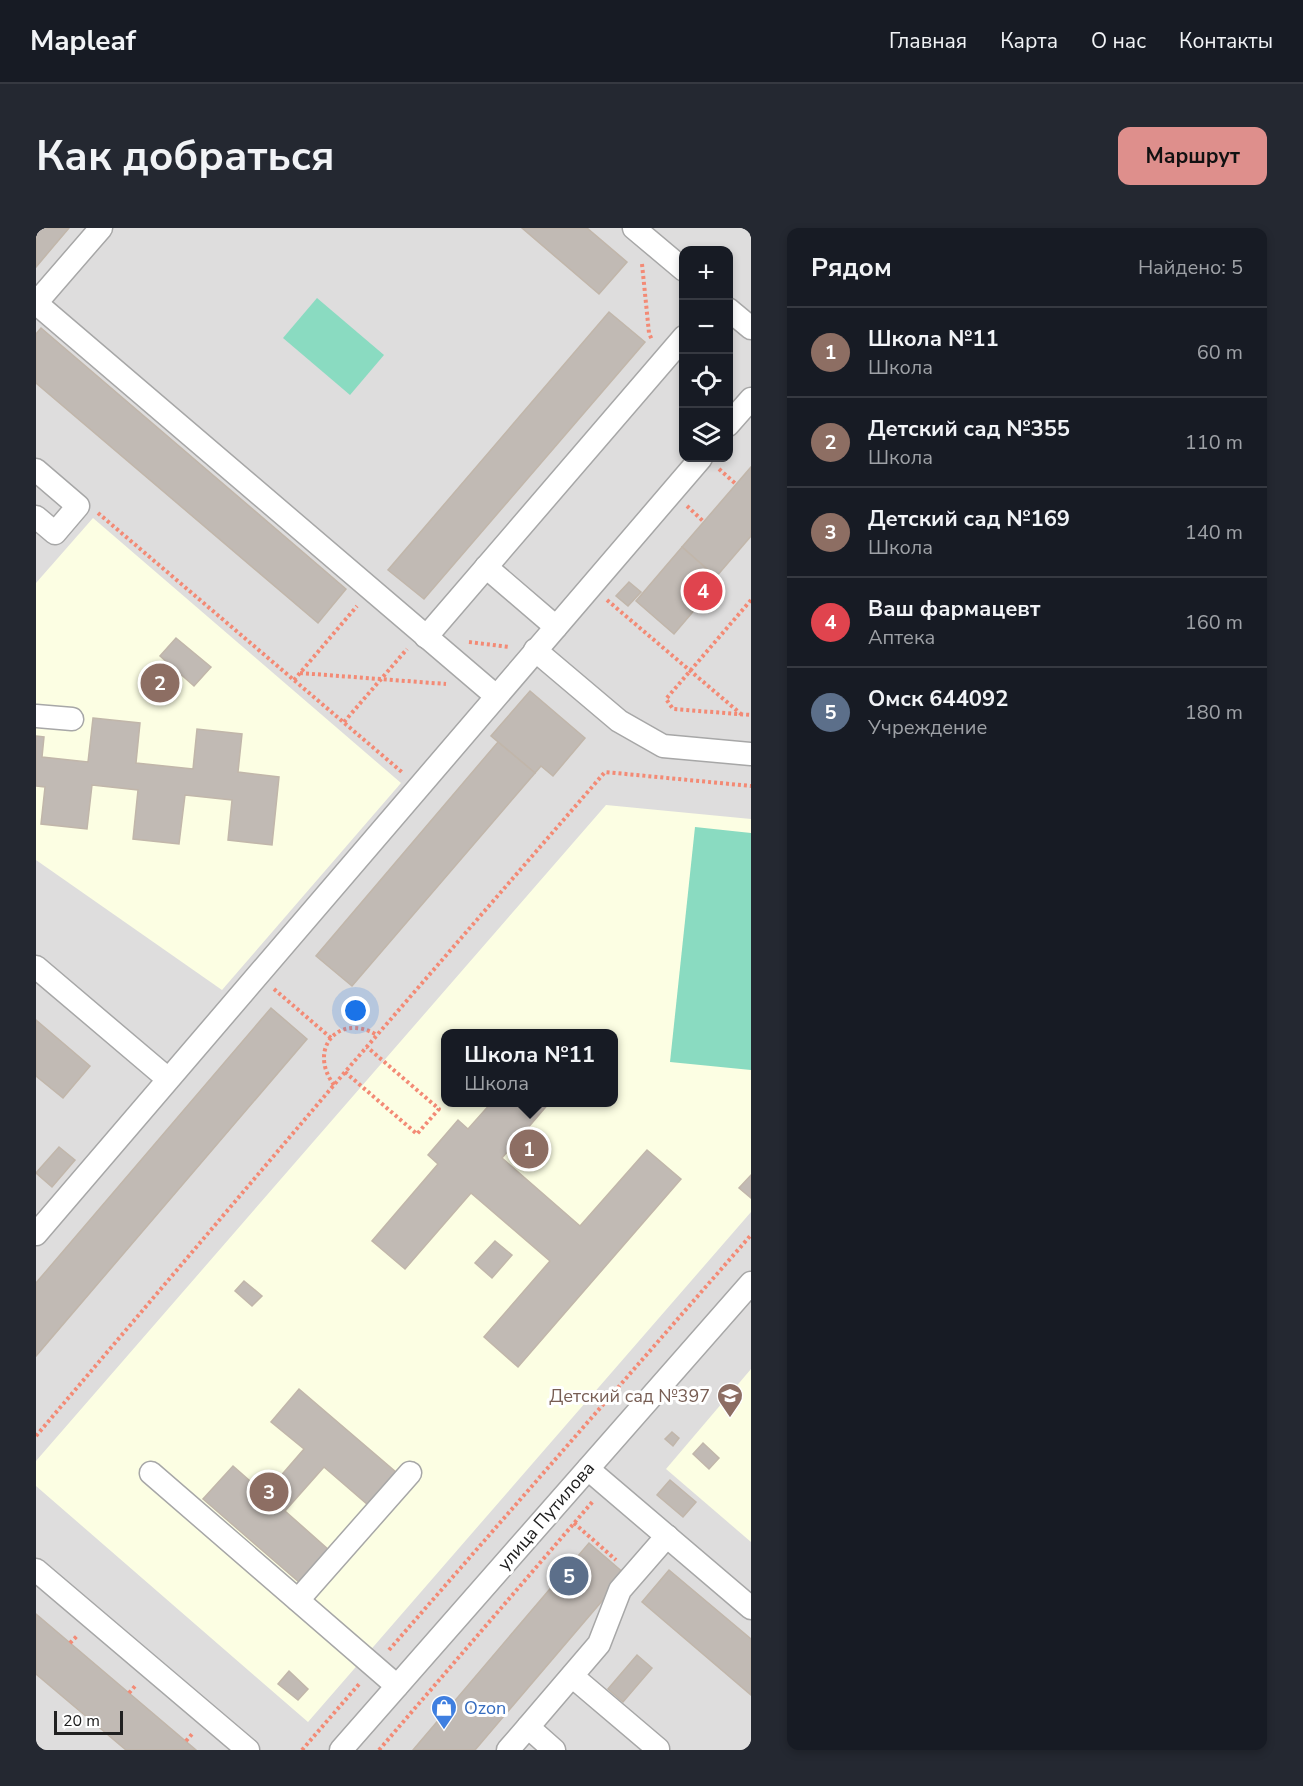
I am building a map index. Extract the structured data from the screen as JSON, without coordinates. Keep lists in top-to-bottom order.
{
  "streets": {
    "street": ["улица Путилова"]
  },
  "places": {
    "school or university": ["Детский сад №397"],
    "shop": ["Ozon"]
  },
  "scale_bar": "20 m",
  "page": {
    "header": "Mapleaf",
    "nav": [
      "Главная",
      "Карта",
      "О нас",
      "Контакты"
    ],
    "buttons": "Маршрут",
    "title": "Как добраться",
    "heading": ["Рядом", "Найдено: 5"],
    "map_buttons": ["+", "−"],
    "list": [
      {
        "mark": "1",
        "name": "Школа №11",
        "note": "Школа",
        "value": "60 m"
      },
      {
        "mark": "2",
        "name": "Детский сад №355",
        "note": "Школа",
        "value": "110 m"
      },
      {
        "mark": "3",
        "name": "Детский сад №169",
        "note": "Школа",
        "value": "140 m"
      },
      {
        "mark": "4",
        "name": "Ваш фармацевт",
        "note": "Аптека",
        "value": "160 m"
      },
      {
        "mark": "5",
        "name": "Омск 644092",
        "note": "Учреждение",
        "value": "180 m"
      }
    ],
    "pins": [
      "4",
      "2",
      "1",
      "3",
      "5"
    ],
    "popup": ["Школа №11", "Школа"],
    "scale": "20 m"
  }
}
